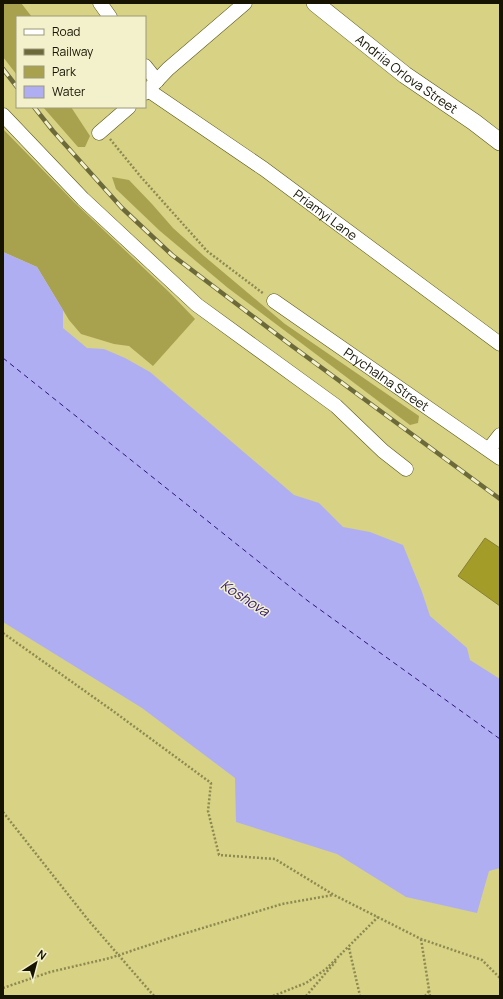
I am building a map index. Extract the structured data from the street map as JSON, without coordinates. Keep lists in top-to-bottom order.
{
  "streets": {
    "street": ["Andriia Orlova Street", "Priamyi Lane", "Prychalna Street"]
  },
  "water": ["Koshova"],
  "legend": [
    "Road",
    "Railway",
    "Park",
    "Water"
  ],
  "north": "top right"
}
